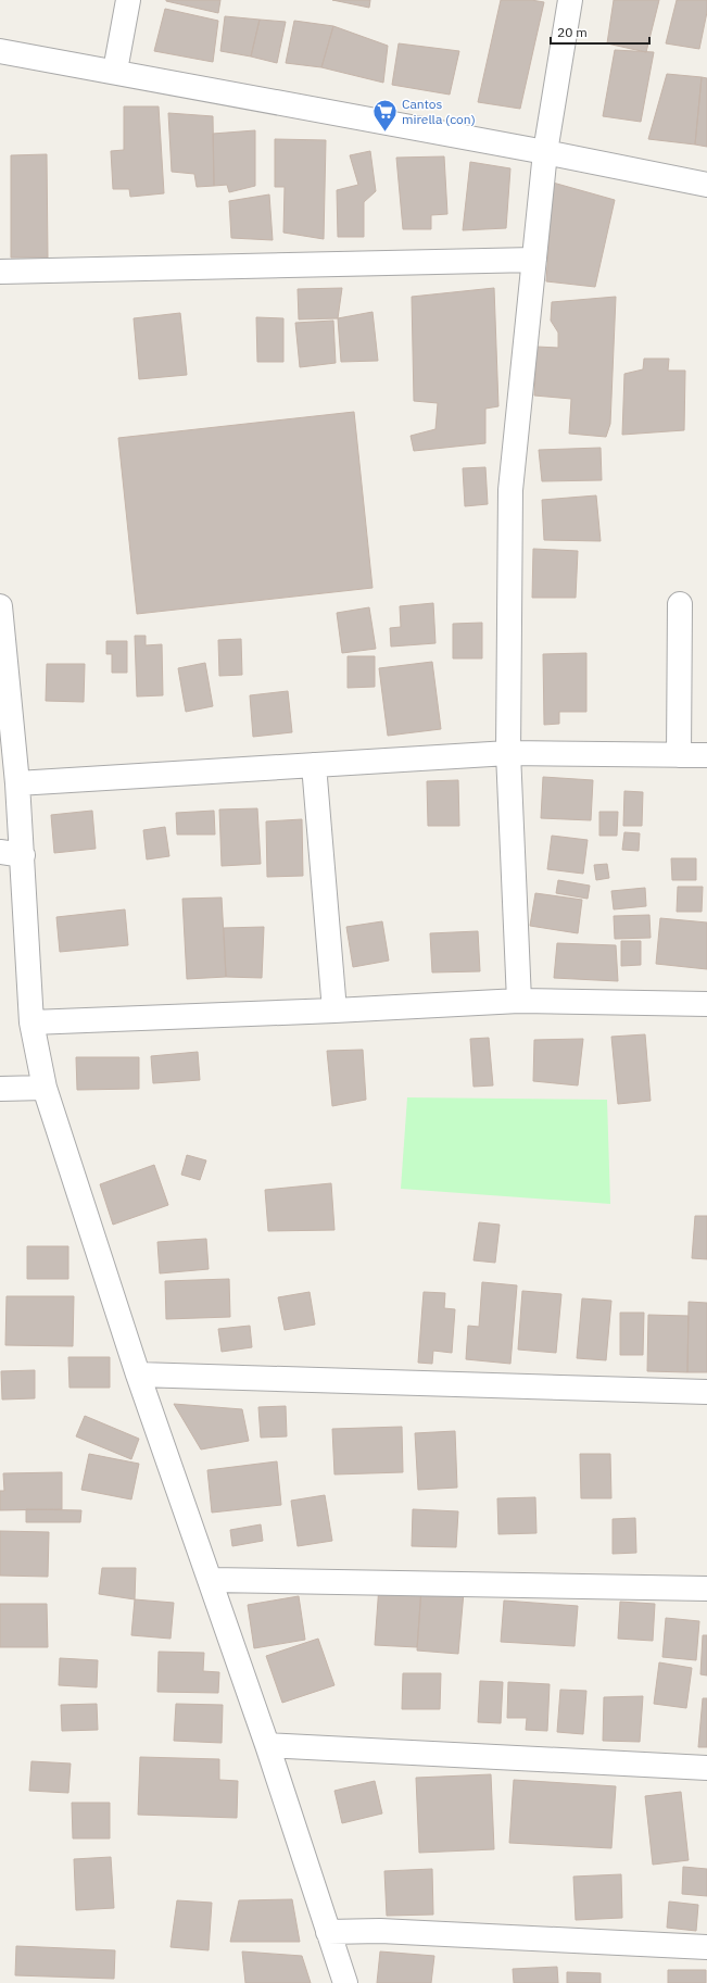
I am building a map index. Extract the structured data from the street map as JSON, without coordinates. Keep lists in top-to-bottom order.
{
  "places": {
    "supermarket": ["Cantos mirella (con)"]
  },
  "scale_bar": "20 m"
}
